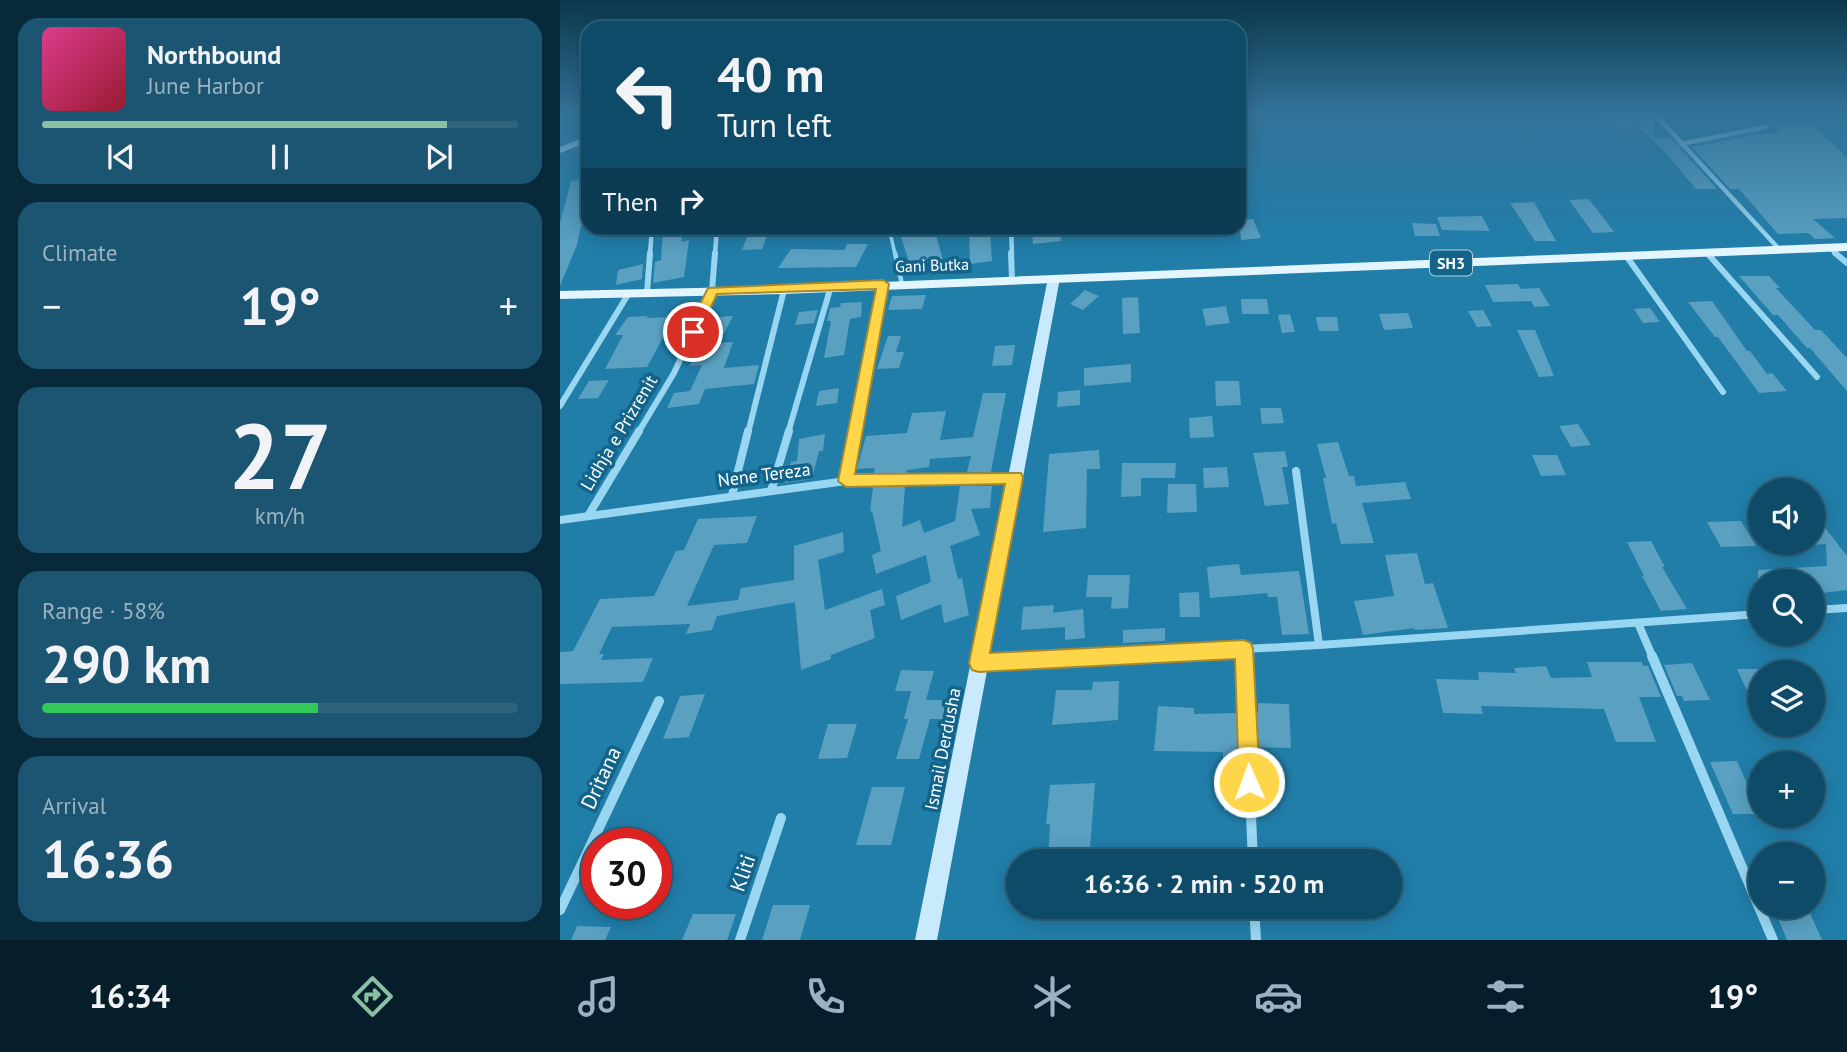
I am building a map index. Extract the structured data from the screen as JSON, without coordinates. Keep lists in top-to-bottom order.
{
  "streets": {
    "main road": ["SH3", "Gani Butka", "Ismail Derdusha"],
    "street": [
      "Lidhja e Prizrenit",
      "Nene Tereza",
      "Dritana",
      "Kliti"
    ]
  },
  "crossings": [
    ["SH3", "Gani Butka"],
    ["SH3", "Ismail Derdusha"],
    ["Gani Butka", "Lidhja e Prizrenit"],
    ["Gani Butka", "Ismail Derdusha"],
    ["Lidhja e Prizrenit", "Nene Tereza"],
    ["Nene Tereza", "Ismail Derdusha"]
  ],
  "page": {
    "turn": ["40 m", "Turn left"],
    "song": ["Northbound", "June Harbor"],
    "then": "Then",
    "tile": [
      "Climate",
      ["27", "km/h"],
      ["Range · 58%", "290 km"],
      ["Arrival", "16:36"]
    ],
    "heat": ["−", "19°", "+"],
    "map_buttons": ["+", "−"],
    "limit": "30",
    "trip": "16:36 · 2 min · 520 m",
    "tabs": ["16:34", "19°"]
  }
}
